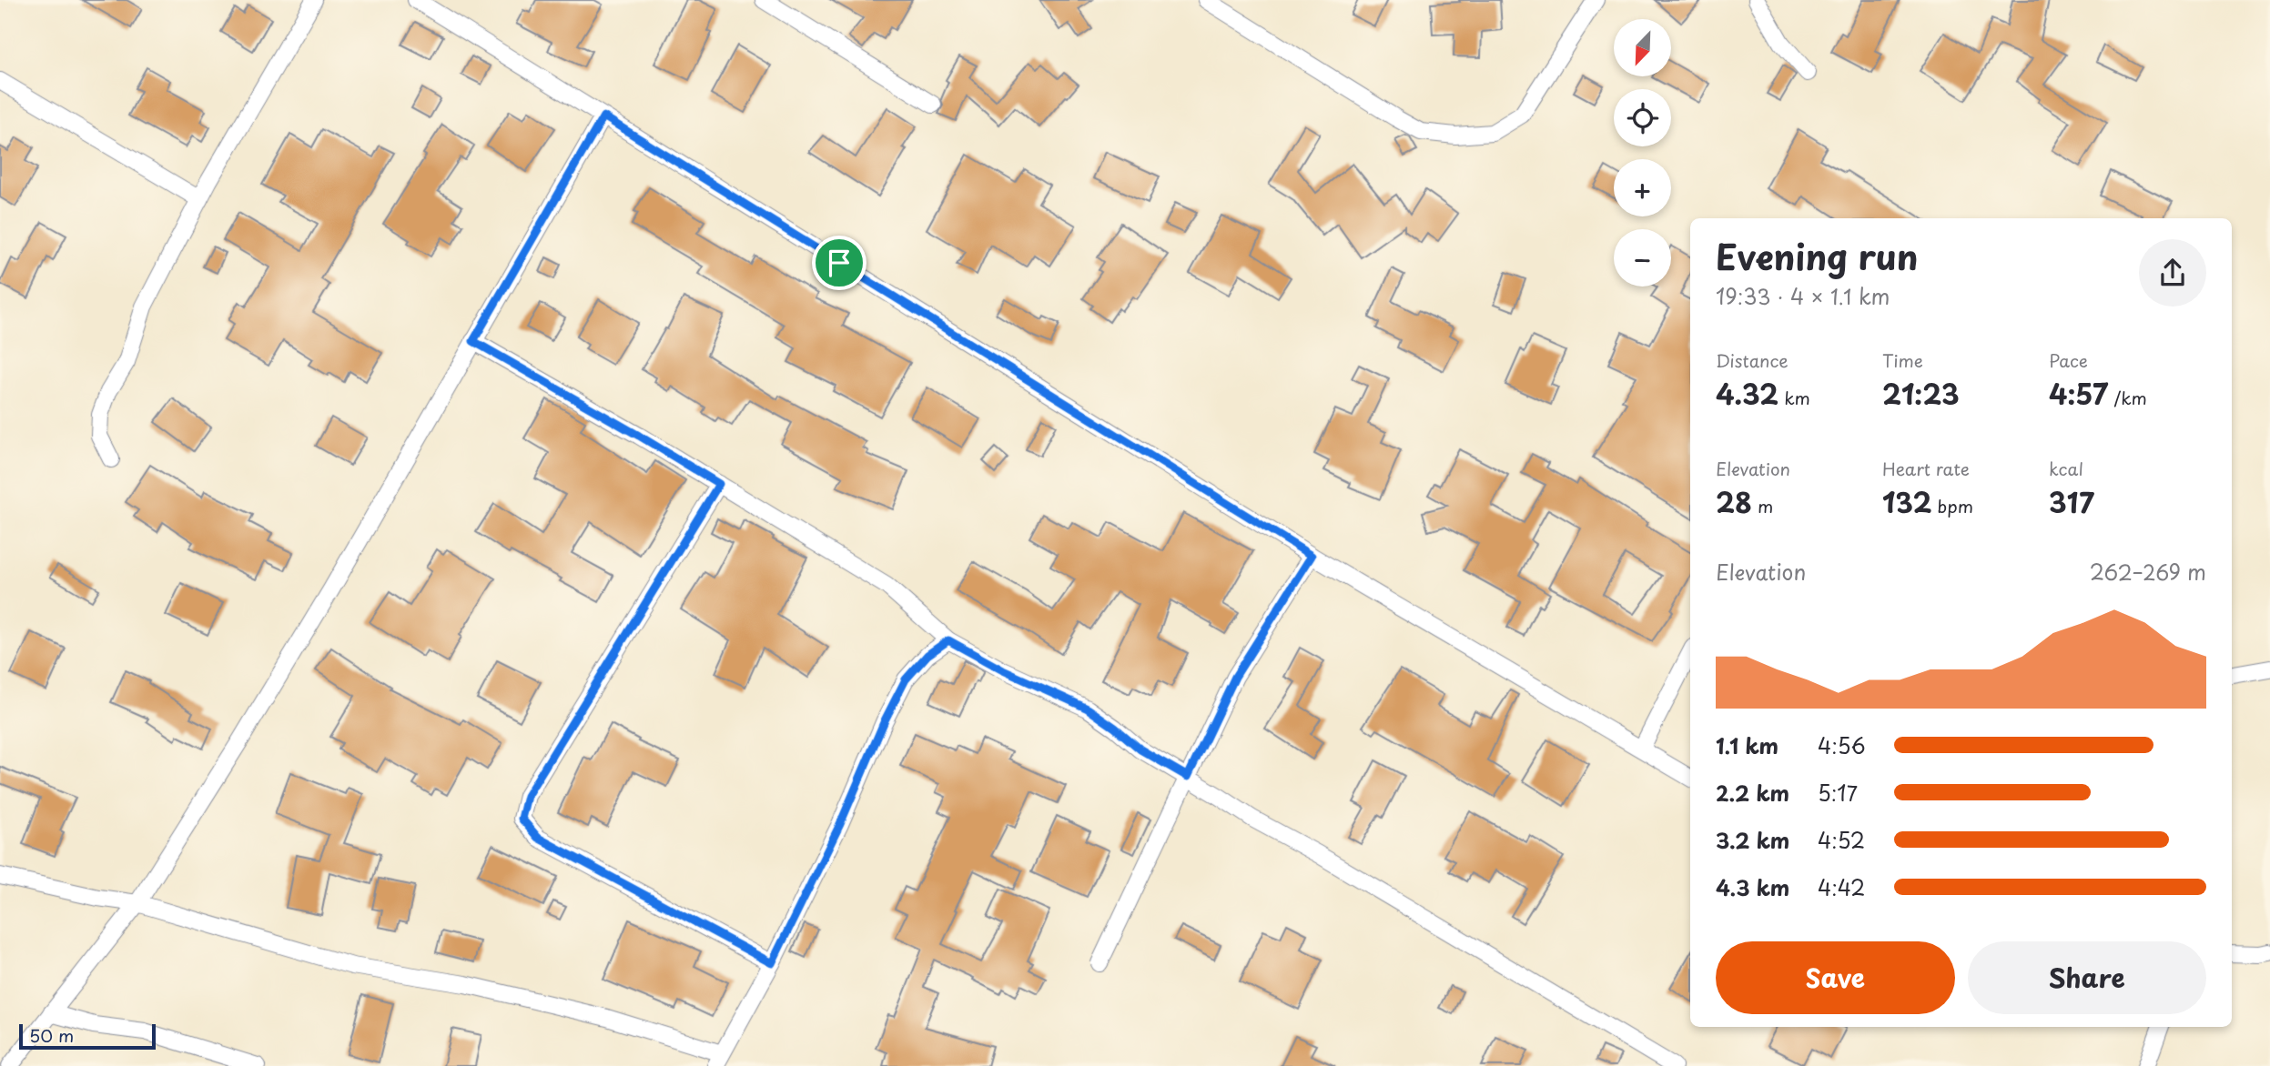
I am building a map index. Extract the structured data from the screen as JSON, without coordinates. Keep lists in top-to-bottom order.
{
  "scale_bar": "50 m",
  "north": "bottom left",
  "page": {
    "map_buttons": ["+", "−"],
    "heading": ["Evening run", "19:33 · 4 × 1.1 km"],
    "stats": [
      ["Distance", "4.32 km"],
      ["Time", "21:23"],
      ["Pace", "4:57 /km"],
      ["Elevation", "28 m"],
      ["Heart rate", "132 bpm"],
      ["kcal", "317"]
    ],
    "chart": ["Elevation", "262–269 m"],
    "list": [
      {
        "name": "1.1 km",
        "note": "4:56"
      },
      {
        "name": "2.2 km",
        "note": "5:17"
      },
      {
        "name": "3.2 km",
        "note": "4:52"
      },
      {
        "name": "4.3 km",
        "note": "4:42"
      }
    ],
    "buttons": ["Save", "Share"],
    "scale": "50 m"
  }
}
